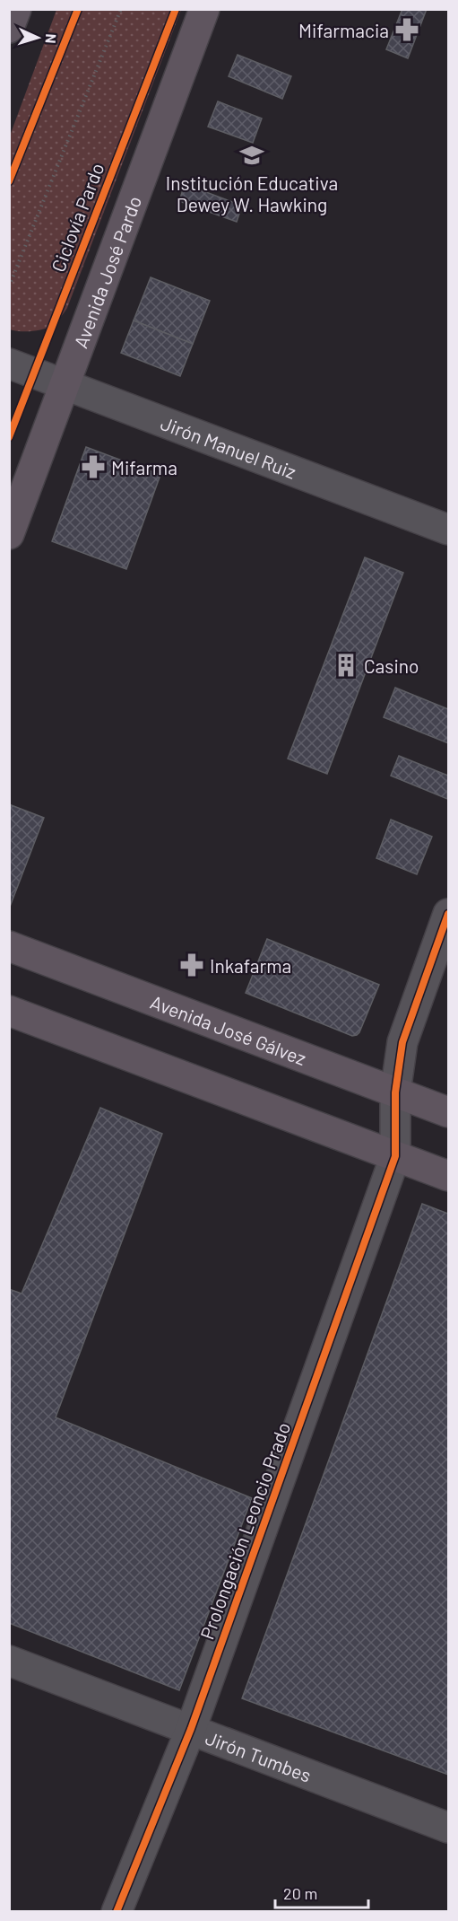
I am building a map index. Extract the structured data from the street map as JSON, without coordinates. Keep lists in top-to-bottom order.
{
  "streets": {
    "main road": ["Avenida José Pardo", "Avenida José Gálvez"],
    "street": ["Jirón Manuel Ruiz", "Prolongación Leoncio Prado", "Jirón Tumbes"],
    "cycle path": ["Ciclovía Pardo"]
  },
  "crossings": [
    ["Avenida José Pardo", "Jirón Manuel Ruiz"],
    ["Avenida José Gálvez", "Prolongación Leoncio Prado"],
    ["Prolongación Leoncio Prado", "Jirón Tumbes"]
  ],
  "places": {
    "pharmacy": ["Mifarmacia", "Mifarma", "Inkafarma"],
    "school or university": ["Institución Educativa Dewey W. Hawking"],
    "building": ["Casino"]
  },
  "scale_bar": "20 m",
  "north": "right"
}
